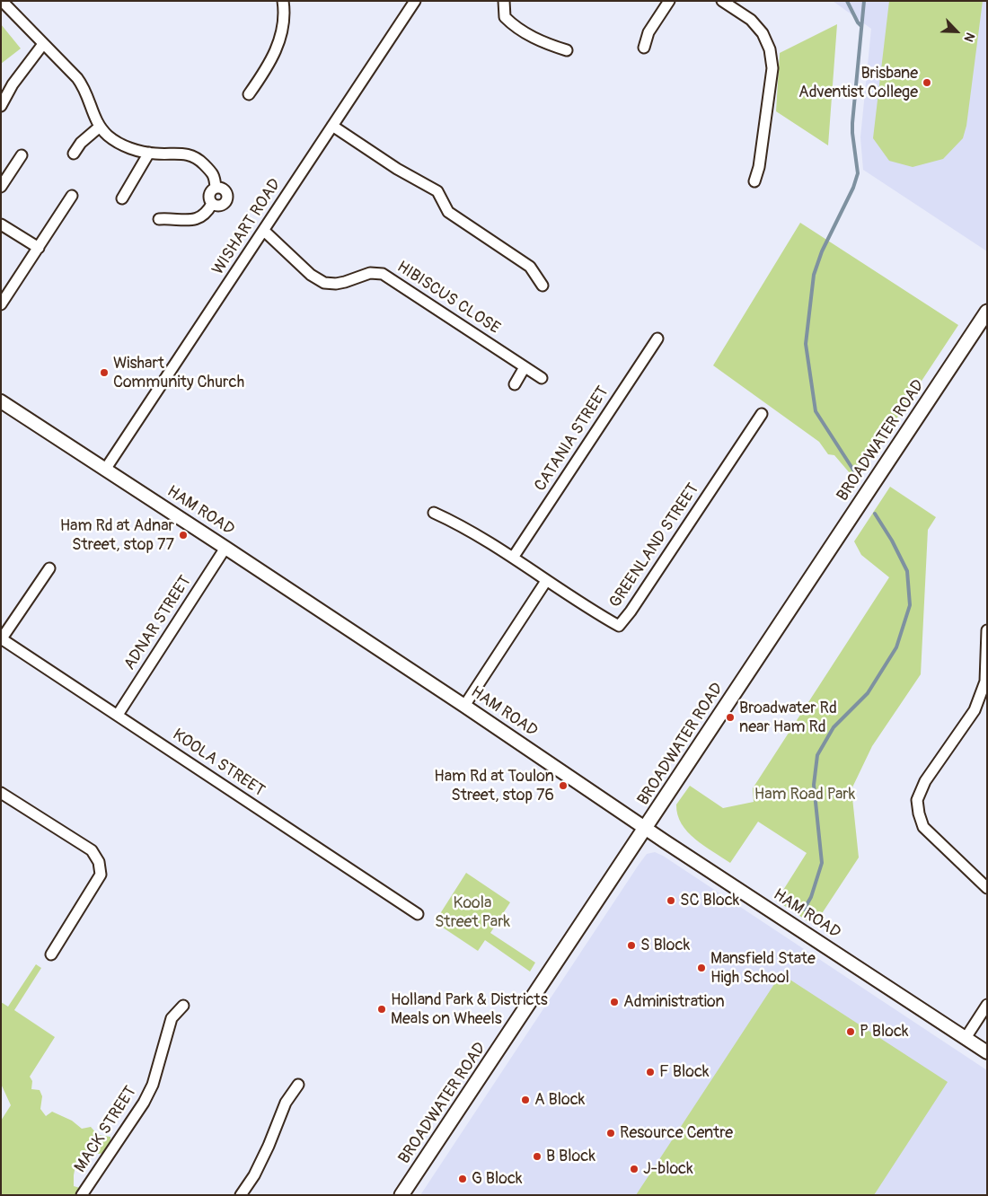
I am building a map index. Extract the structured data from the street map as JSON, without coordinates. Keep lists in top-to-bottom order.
{
  "streets": {
    "main road": ["BROADWATER ROAD"],
    "street": [
      "WISHART ROAD",
      "HIBISCUS CLOSE",
      "CATANIA STREET",
      "HAM ROAD",
      "GREENLAND STREET",
      "ADNAR STREET",
      "KOOLA STREET",
      "MACK STREET"
    ]
  },
  "crossings": [
    ["WISHART ROAD", "HIBISCUS CLOSE"],
    ["WISHART ROAD", "HAM ROAD"],
    ["CATANIA STREET", "GREENLAND STREET"],
    ["BROADWATER ROAD", "HAM ROAD"],
    ["HAM ROAD", "ADNAR STREET"],
    ["ADNAR STREET", "KOOLA STREET"]
  ],
  "parks": ["Ham Road Park", "Koola Street Park"],
  "places": [
    "Brisbane Adventist College",
    "Wishart Community Church",
    "Ham Rd at Adnar Street, stop 77",
    "Broadwater Rd near Ham Rd",
    "Ham Rd at Toulon Street, stop 76",
    "SC Block",
    "S Block",
    "Mansfield State High School",
    "Administration",
    "Holland Park & Districts Meals on Wheels",
    "P Block",
    "F Block",
    "A Block",
    "Resource Centre",
    "B Block",
    "J-block",
    "G Block"
  ],
  "north": "bottom right"
}
